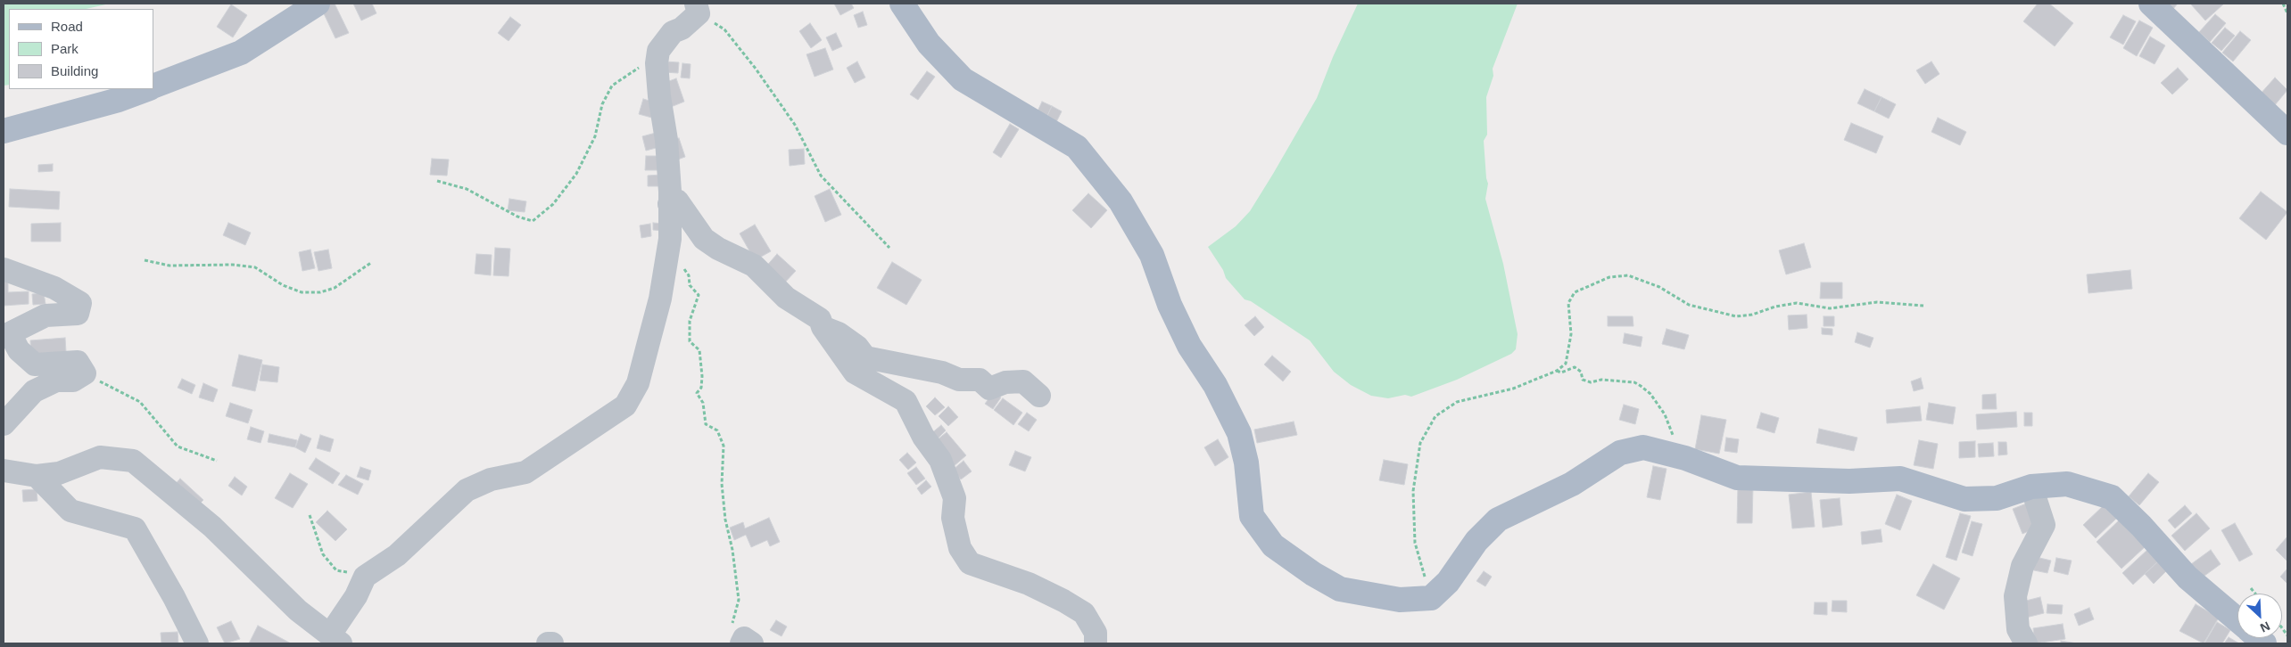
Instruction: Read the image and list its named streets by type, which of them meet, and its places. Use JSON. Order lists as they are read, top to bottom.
{
  "legend": ["Road", "Park", "Building"],
  "north": "bottom right"
}
